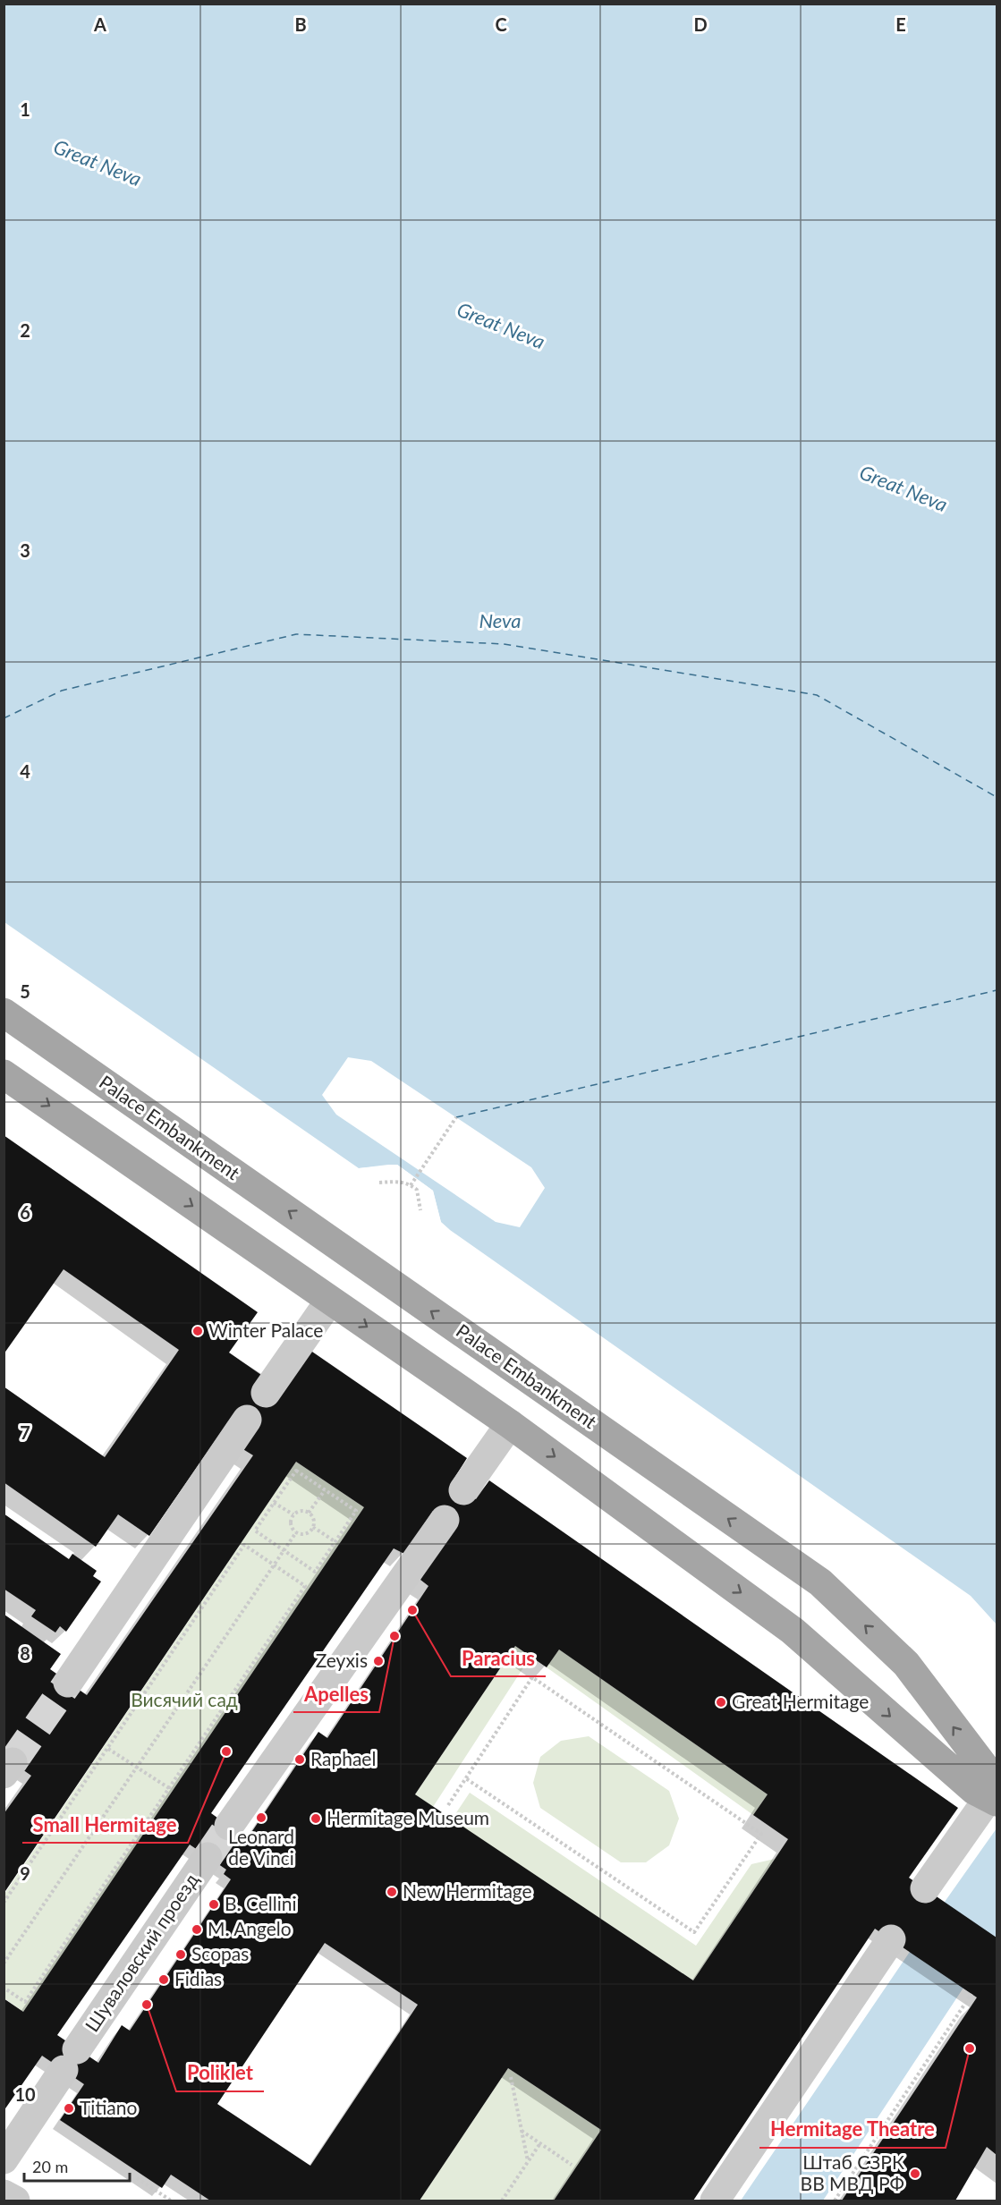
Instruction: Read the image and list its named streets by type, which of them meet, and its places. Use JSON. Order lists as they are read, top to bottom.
{
  "streets": {
    "main road": ["Palace Embankment"],
    "street": ["Шуваловский проезд"]
  },
  "water": ["Great Neva", "Neva"],
  "parks": ["Висячий сад"],
  "places": [
    "Winter Palace",
    "Paracius",
    "Apelles",
    "Zeyxis",
    "Great Hermitage",
    "Small Hermitage",
    "Raphael",
    "Leonard de Vinci",
    "Hermitage Museum",
    "New Hermitage",
    "B. Cellini",
    "M. Angelo",
    "Scopas",
    "Fidias",
    "Poliklet",
    "Hermitage Theatre",
    "Titiano",
    "Штаб СЗРК ВВ МВД РФ"
  ],
  "scale_bar": "20 m",
  "grid": {
    "columns": [
      "A",
      "B",
      "C",
      "D",
      "E"
    ],
    "rows": [
      "1",
      "2",
      "3",
      "4",
      "5",
      "6",
      "7",
      "8",
      "9",
      "10"
    ]
  }
}
